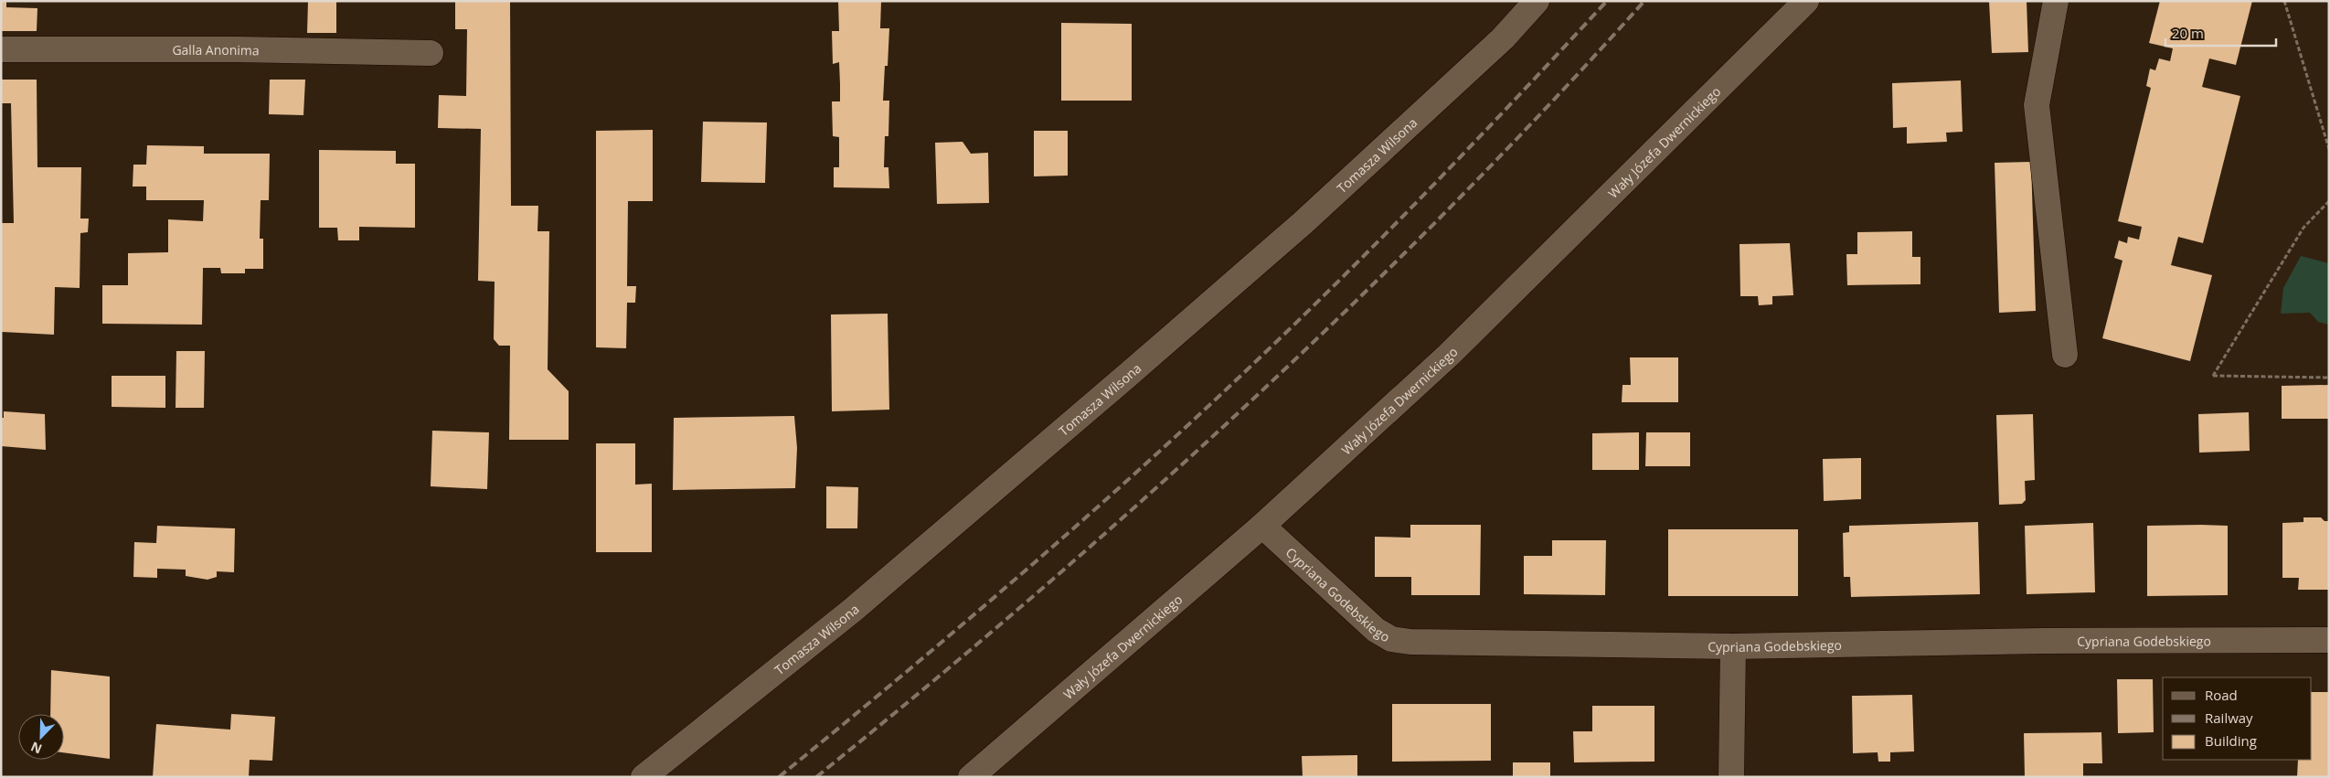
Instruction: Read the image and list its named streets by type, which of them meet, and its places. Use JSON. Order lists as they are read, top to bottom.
{
  "streets": {
    "street": [
      "Galla Anonima",
      "Wały Józefa Dwernickiego",
      "Tomasza Wilsona",
      "Cypriana Godebskiego"
    ]
  },
  "crossings": [
    ["Wały Józefa Dwernickiego", "Cypriana Godebskiego"]
  ],
  "legend": ["Road", "Railway", "Building"],
  "scale_bar": "20 m",
  "north": "bottom left"
}
